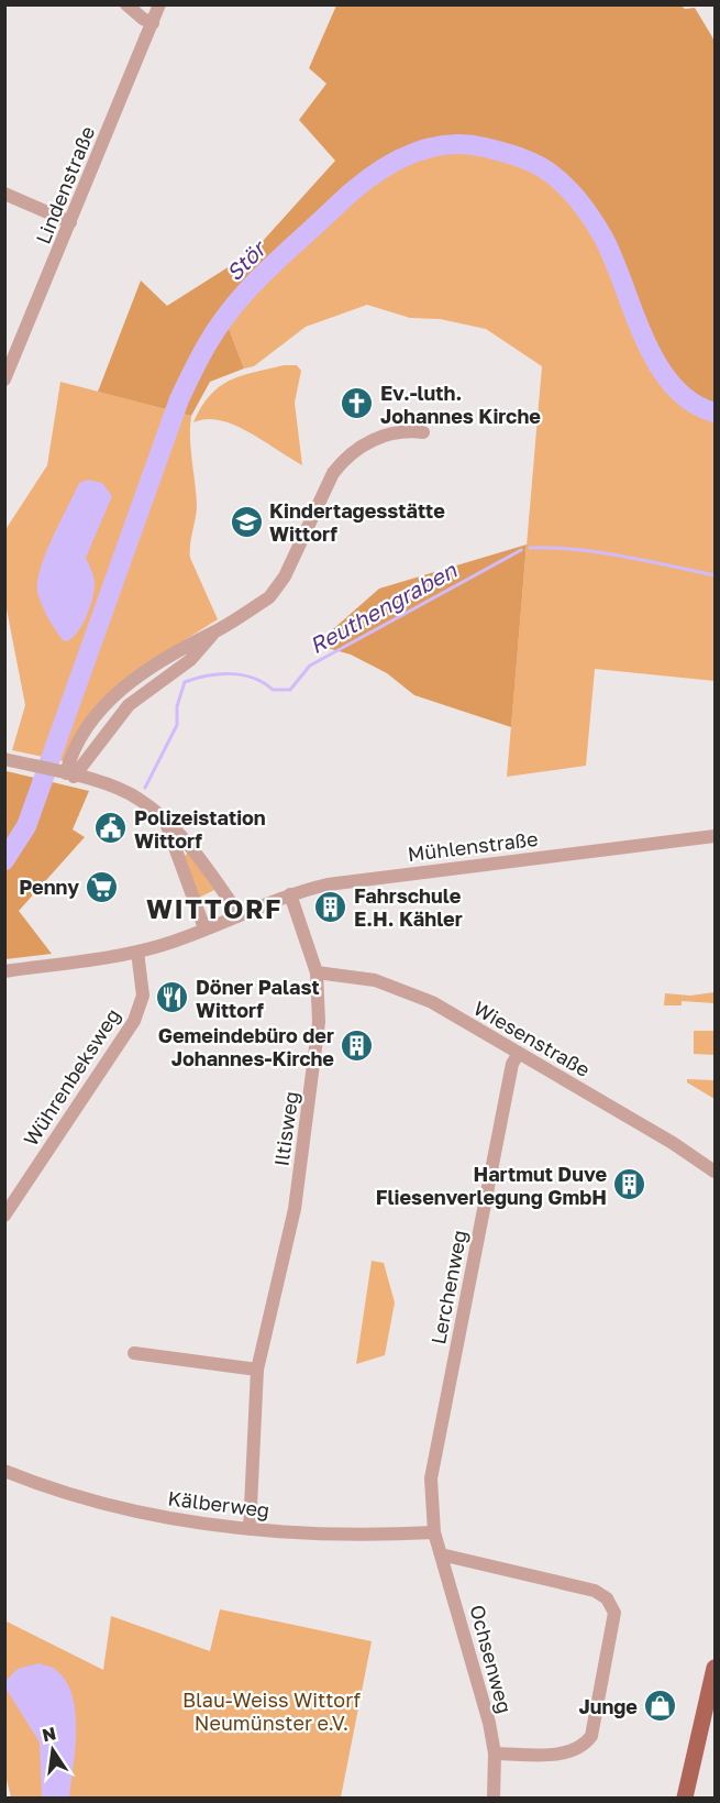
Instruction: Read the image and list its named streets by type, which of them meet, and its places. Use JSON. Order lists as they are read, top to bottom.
{
  "streets": {
    "street": [
      "Lindenstraße",
      "Mühlenstraße",
      "Wiesenstraße",
      "Wührenbeksweg",
      "Iltisweg",
      "Lerchenweg",
      "Kälberweg",
      "Ochsenweg"
    ]
  },
  "crossings": [
    ["Mühlenstraße", "Wührenbeksweg"],
    ["Mühlenstraße", "Iltisweg"],
    ["Wiesenstraße", "Iltisweg"],
    ["Wiesenstraße", "Lerchenweg"],
    ["Iltisweg", "Kälberweg"],
    ["Lerchenweg", "Kälberweg"],
    ["Lerchenweg", "Ochsenweg"],
    ["Kälberweg", "Ochsenweg"]
  ],
  "districts": ["WITTORF"],
  "water": ["Stör", "Reuthengraben"],
  "parks": ["Blau-Weiss Wittorf Neumünster e.V."],
  "places": {
    "church": ["Ev.-luth. Johannes Kirche"],
    "school or university": ["Kindertagesstätte Wittorf"],
    "public building": ["Polizeistation Wittorf"],
    "supermarket": ["Penny"],
    "building": ["Fahrschule E.H. Kähler", "Gemeindebüro der Johannes-Kirche", "Hartmut Duve Fliesenverlegung GmbH"],
    "restaurant": ["Döner Palast Wittorf"],
    "shop": ["Junge"]
  },
  "north": "top"
}
